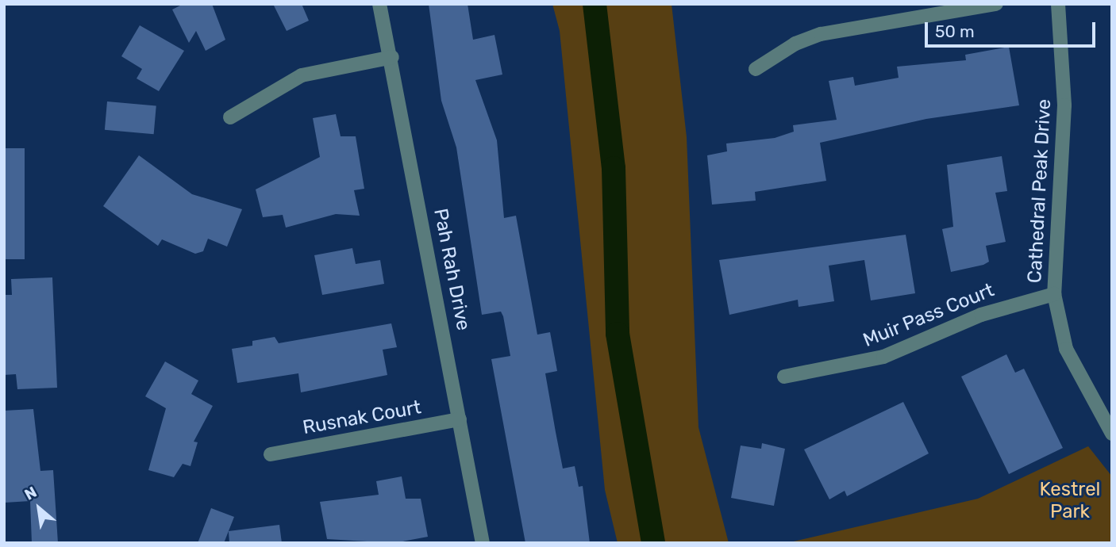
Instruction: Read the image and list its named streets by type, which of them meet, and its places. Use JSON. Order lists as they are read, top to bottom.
{
  "streets": {
    "street": [
      "Cathedral Peak Drive",
      "Pah Rah Drive",
      "Muir Pass Court",
      "Rusnak Court"
    ]
  },
  "crossings": [
    ["Cathedral Peak Drive", "Muir Pass Court"],
    ["Pah Rah Drive", "Rusnak Court"]
  ],
  "parks": ["Kestrel Park"],
  "scale_bar": "50 m",
  "north": "top left"
}
